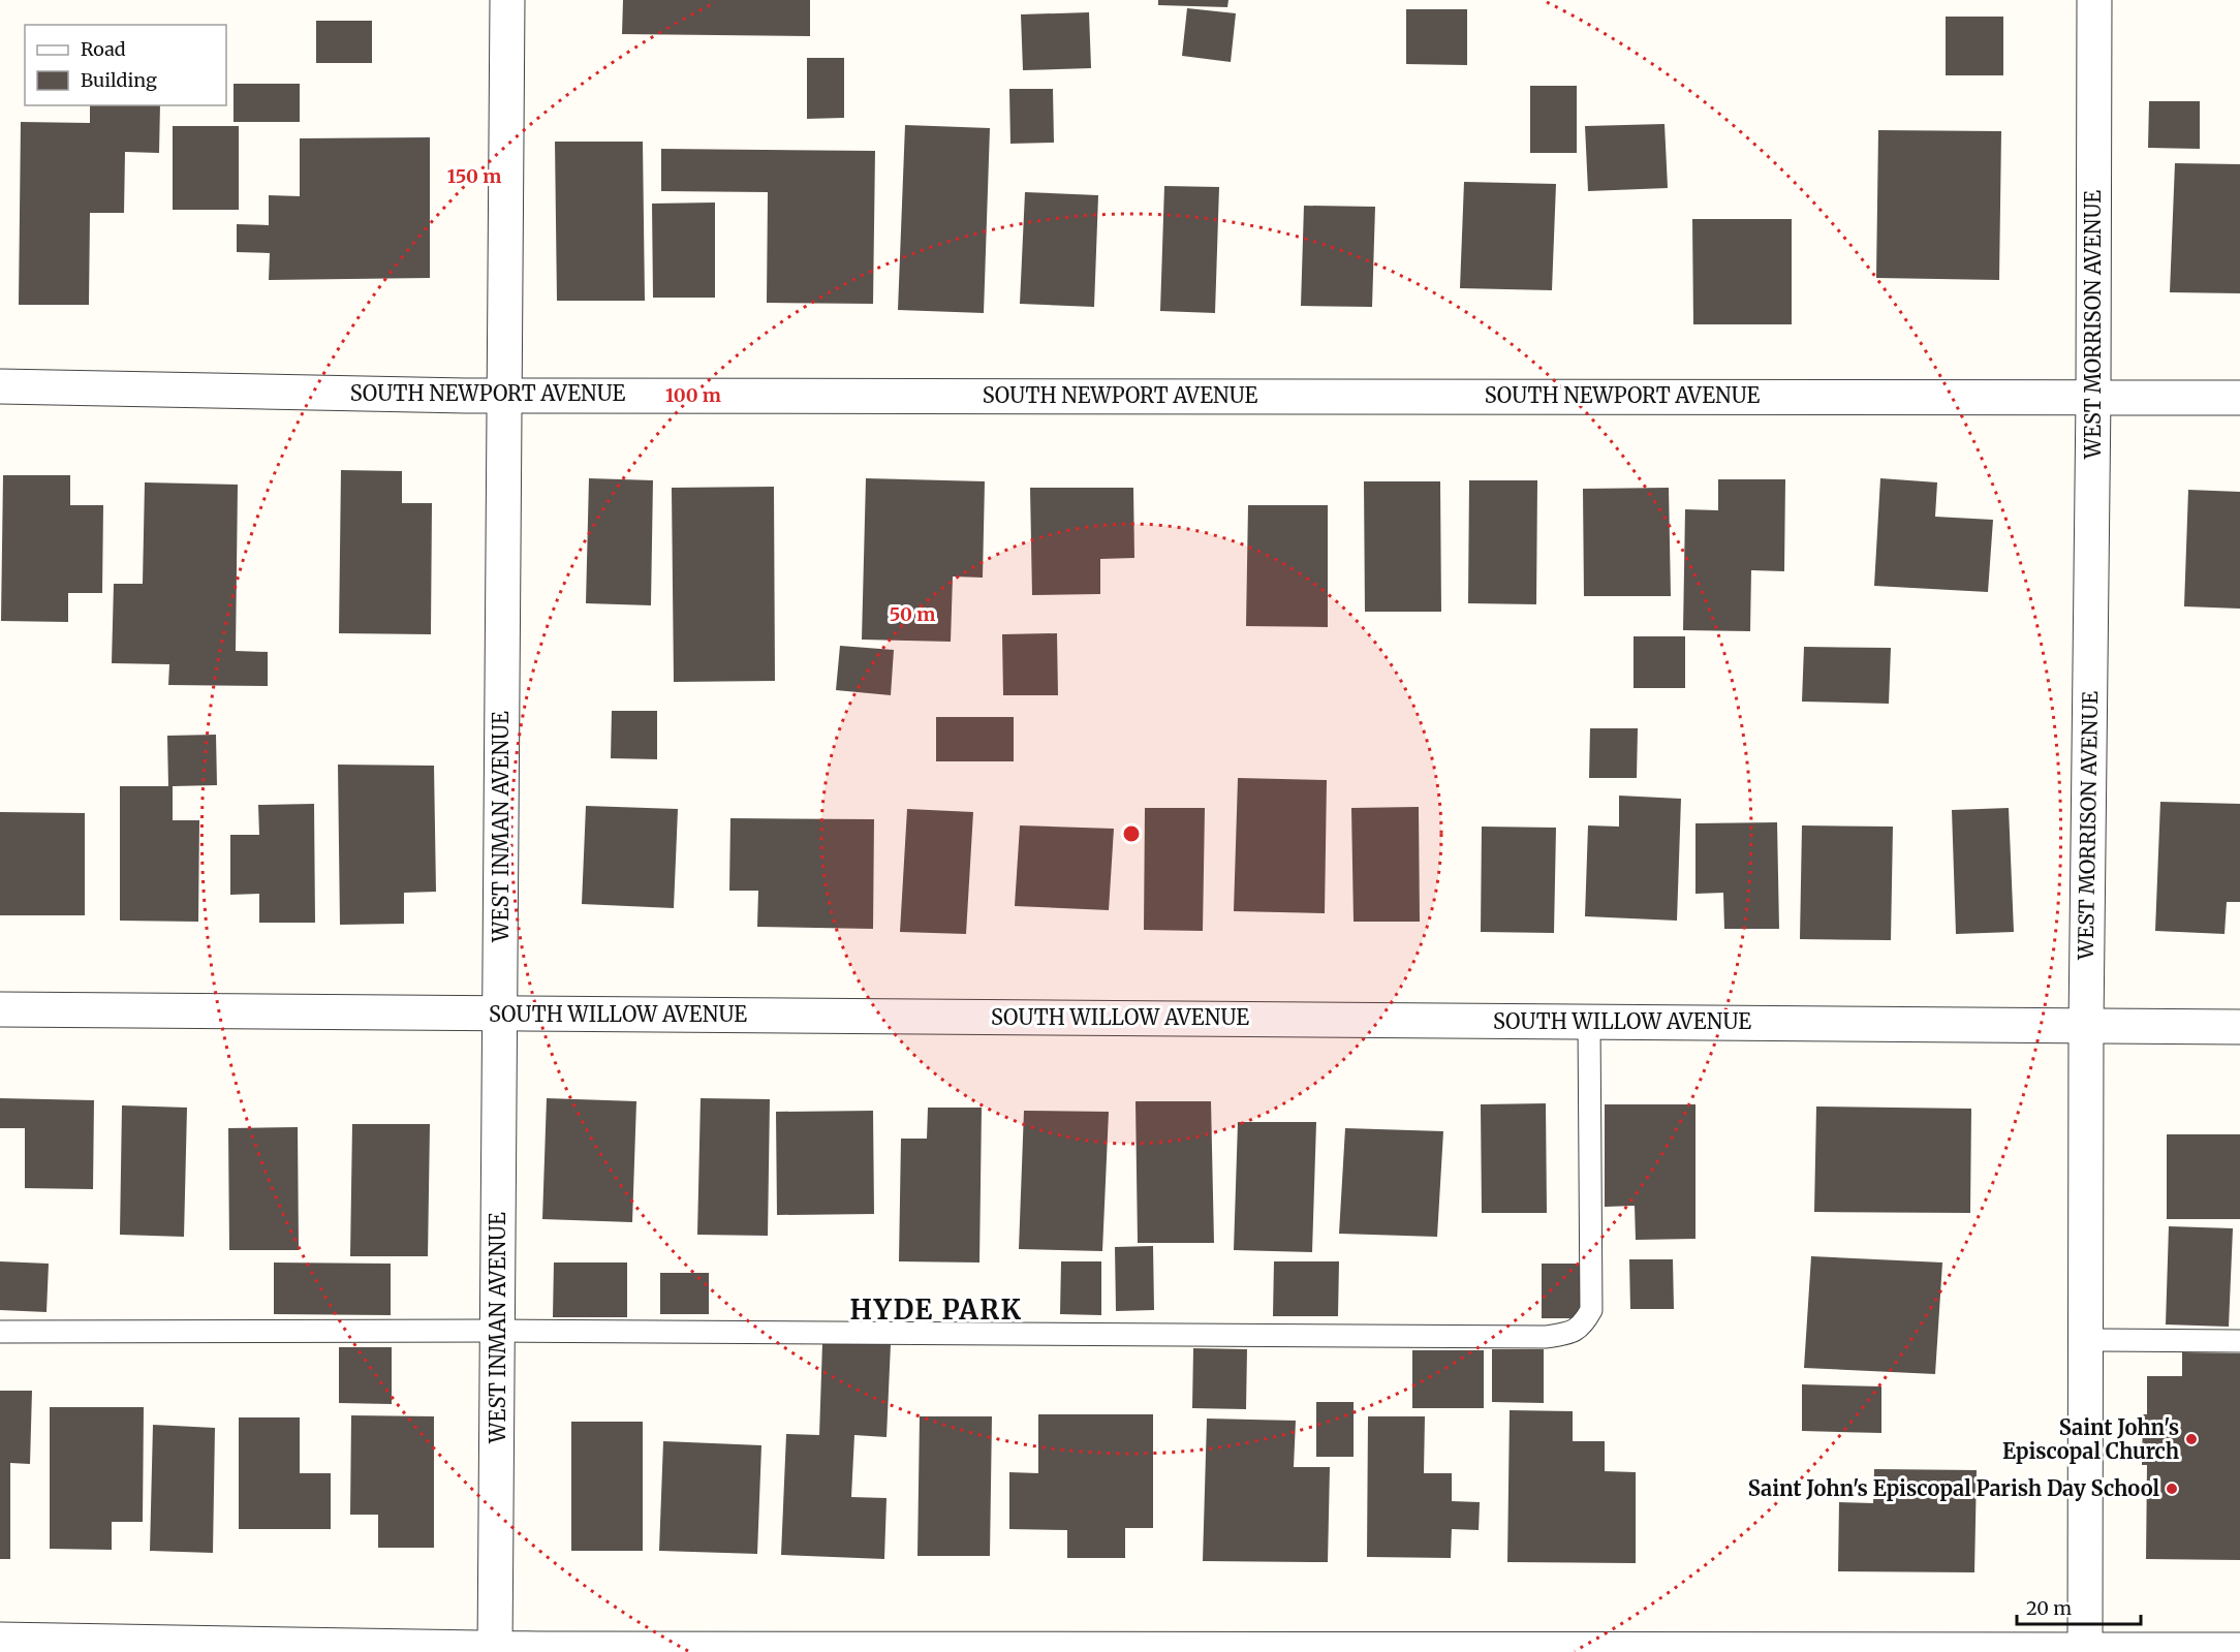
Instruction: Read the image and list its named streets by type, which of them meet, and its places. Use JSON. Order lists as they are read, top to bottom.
{
  "streets": {
    "street": [
      "WEST MORRISON AVENUE",
      "SOUTH NEWPORT AVENUE",
      "WEST INMAN AVENUE",
      "SOUTH WILLOW AVENUE"
    ]
  },
  "crossings": [
    ["WEST MORRISON AVENUE", "SOUTH NEWPORT AVENUE"],
    ["WEST MORRISON AVENUE", "SOUTH WILLOW AVENUE"],
    ["SOUTH NEWPORT AVENUE", "WEST INMAN AVENUE"],
    ["WEST INMAN AVENUE", "SOUTH WILLOW AVENUE"]
  ],
  "districts": ["HYDE PARK"],
  "places": ["Saint John's Episcopal Church", "Saint John's Episcopal Parish Day School"],
  "legend": ["Road", "Building"],
  "scale_bar": "20 m",
  "rings": ["150 m", "100 m", "50 m"]
}
